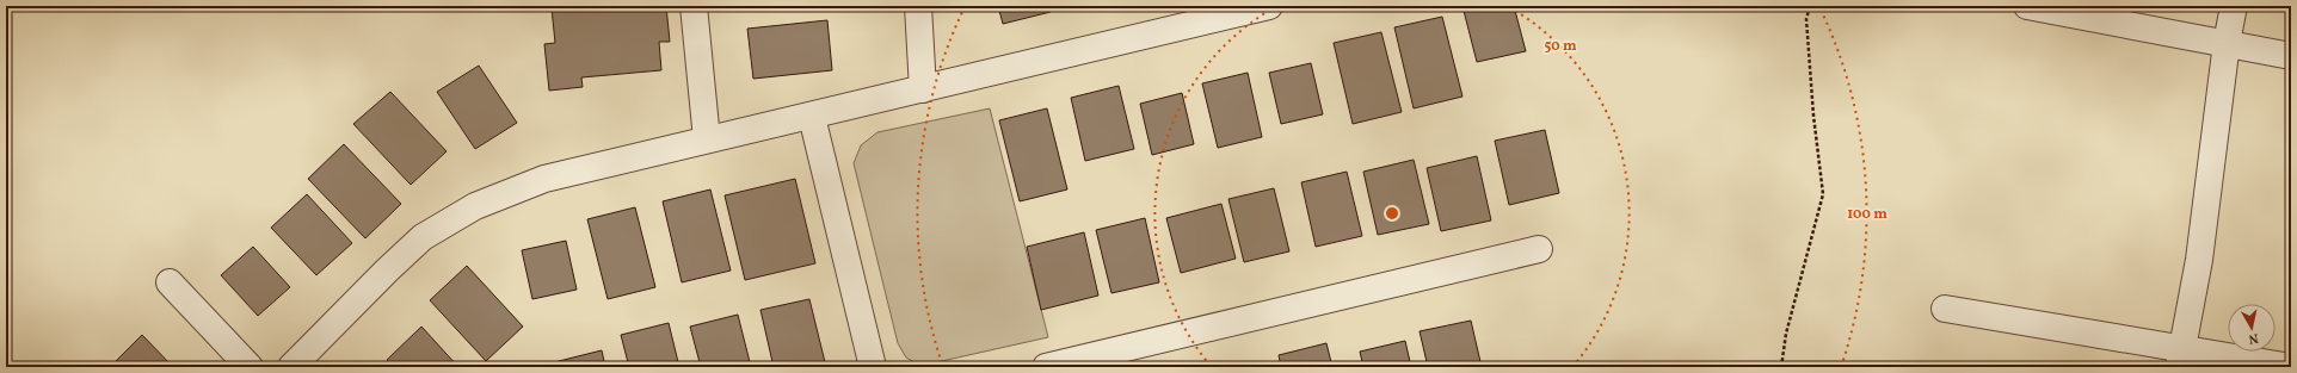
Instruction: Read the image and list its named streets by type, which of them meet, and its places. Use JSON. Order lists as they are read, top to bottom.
{
  "north": "bottom",
  "rings": ["50 m", "100 m"]
}
